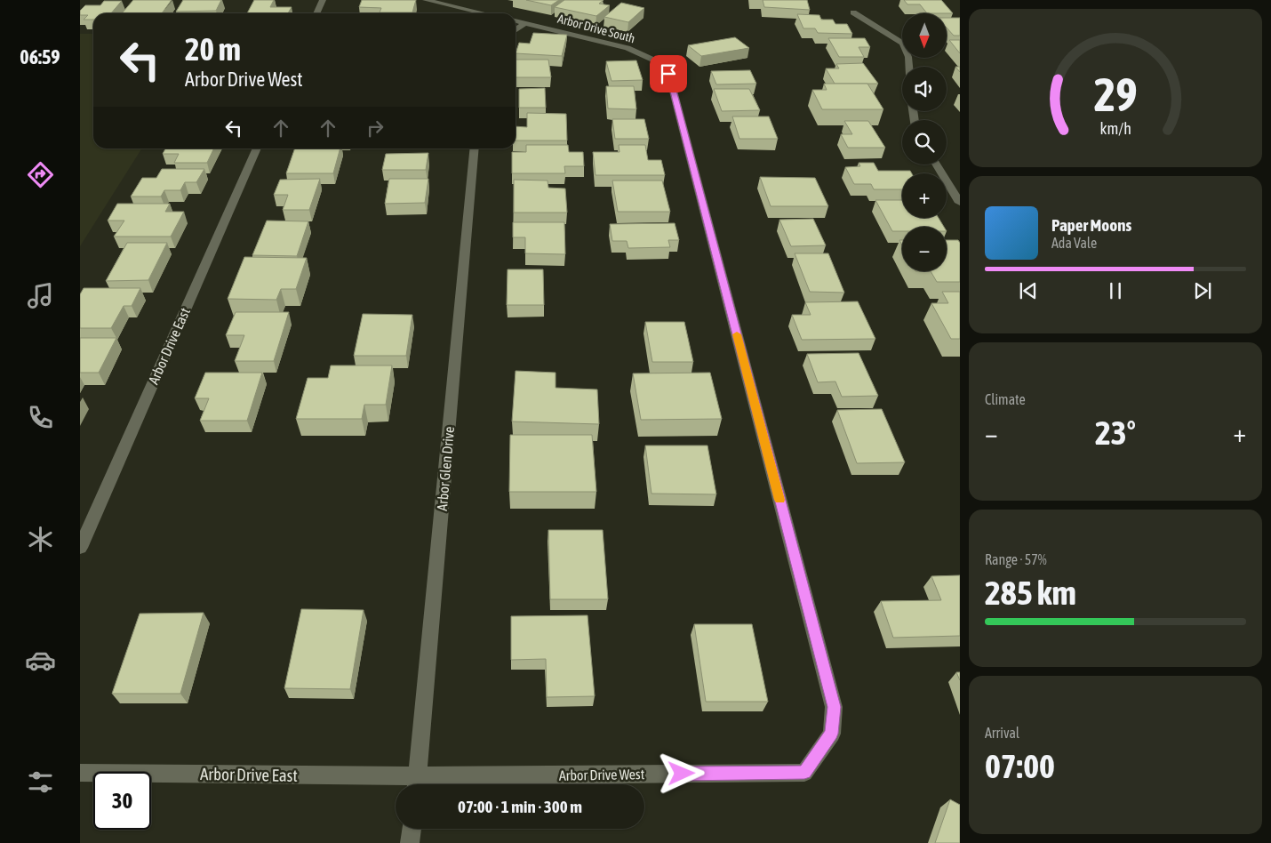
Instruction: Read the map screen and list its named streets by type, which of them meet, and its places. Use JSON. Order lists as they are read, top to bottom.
{
  "streets": {
    "street": [
      "Arbor Drive South",
      "Arbor Drive East",
      "Arbor Glen Drive",
      "Arbor Drive West"
    ]
  },
  "crossings": [
    ["Arbor Drive South", "Arbor Drive West"],
    ["Arbor Drive East", "Arbor Glen Drive"],
    ["Arbor Drive East", "Arbor Drive West"],
    ["Arbor Glen Drive", "Arbor Drive West"]
  ],
  "north": "bottom",
  "page": {
    "tabs": "06:59",
    "map_buttons": ["+", "−"],
    "turn": ["20 m", "Arbor Drive West"],
    "song": ["Paper Moons", "Ada Vale"],
    "tile": [
      "Climate",
      ["Range · 57%", "285 km"],
      ["Arrival", "07:00"]
    ],
    "heat": ["−", "23°", "+"],
    "limit": "30",
    "trip": "07:00 · 1 min · 300 m",
    "gauge": ["29", "km/h"]
  }
}
